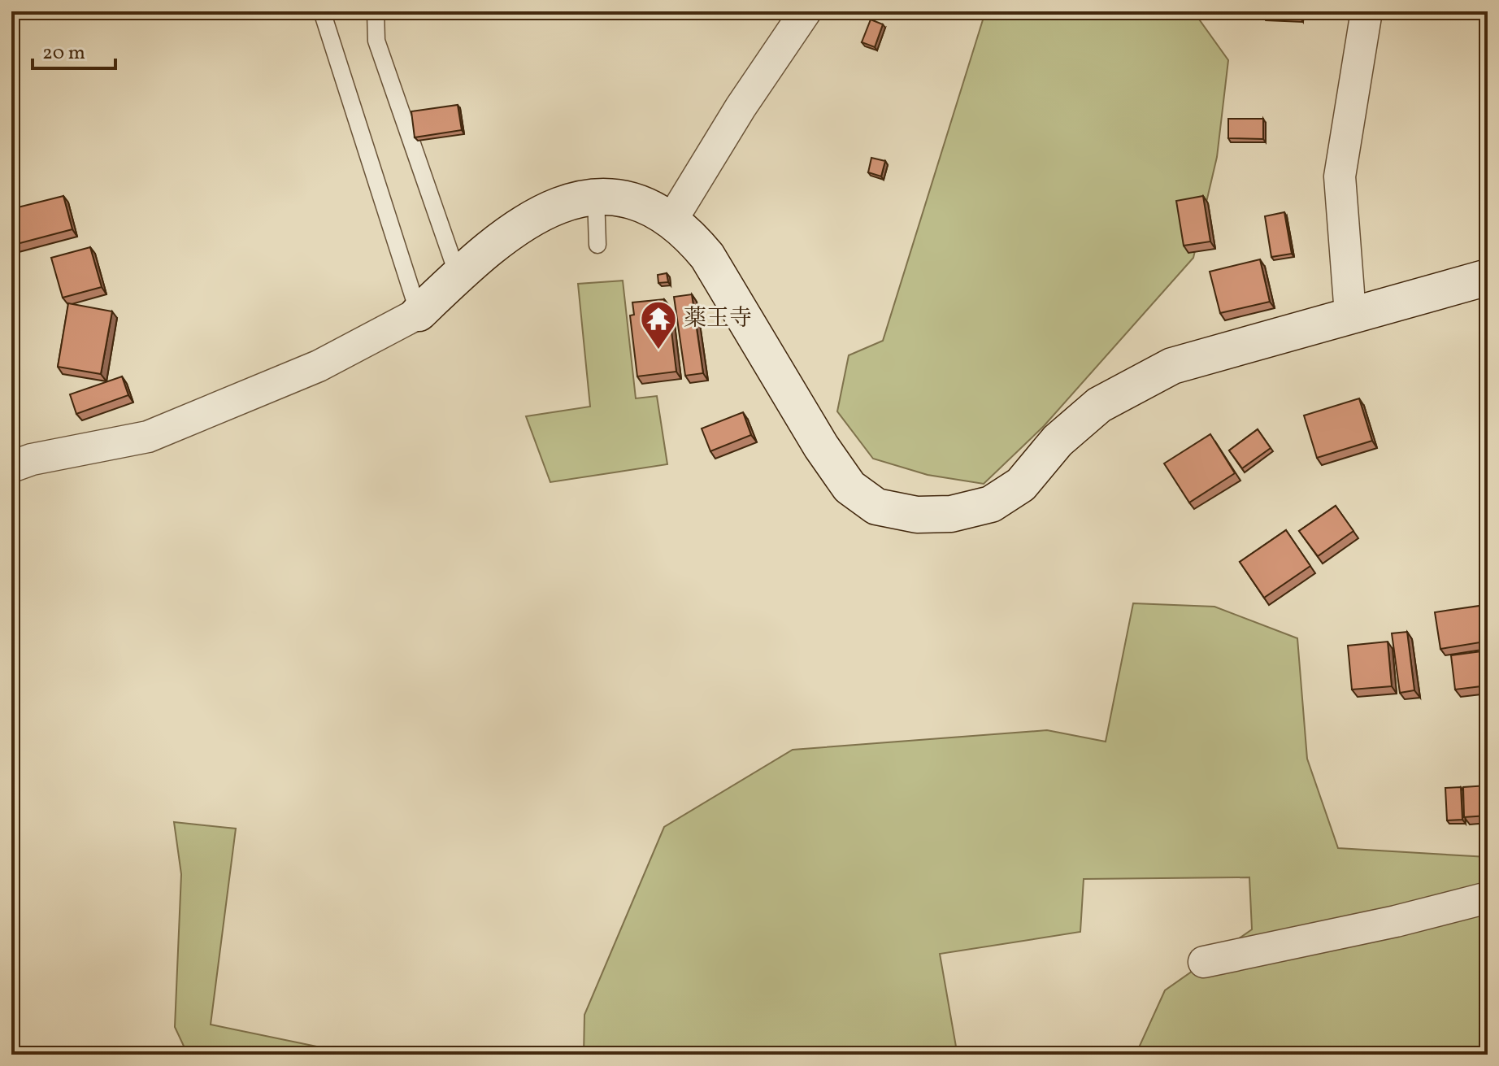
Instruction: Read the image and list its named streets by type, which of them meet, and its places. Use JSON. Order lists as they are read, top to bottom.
{
  "places": {
    "temple": ["薬王寺"]
  },
  "scale_bar": "20 m"
}
